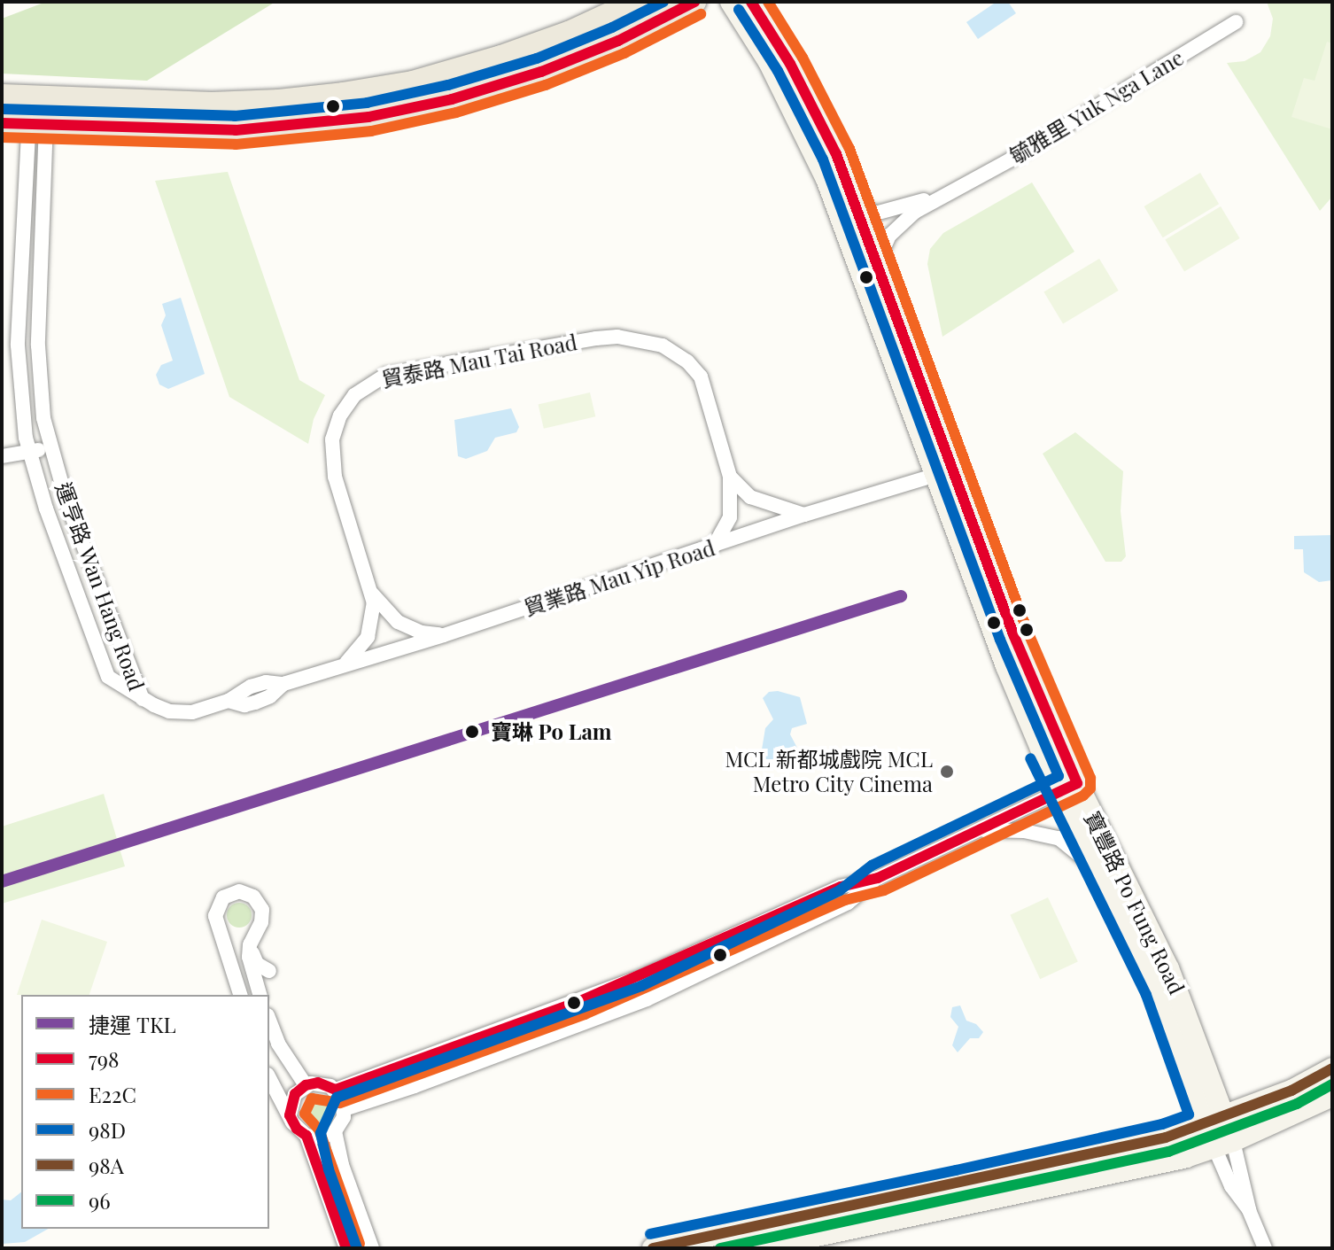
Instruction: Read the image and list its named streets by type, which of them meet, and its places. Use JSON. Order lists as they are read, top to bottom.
{
  "streets": {
    "street": [
      "毓雅里 Yuk Nga Lane",
      "貿泰路 Mau Tai Road",
      "貿業路 Mau Yip Road",
      "運亨路 Wan Hang Road",
      "寶豐路 Po Fung Road"
    ]
  },
  "crossings": [
    ["毓雅里 Yuk Nga Lane", "寶豐路 Po Fung Road"],
    ["貿泰路 Mau Tai Road", "貿業路 Mau Yip Road"],
    ["貿業路 Mau Yip Road", "運亨路 Wan Hang Road"],
    ["貿業路 Mau Yip Road", "寶豐路 Po Fung Road"]
  ],
  "places": ["寶琳 Po Lam", "MCL 新都城戲院 MCL Metro City Cinema"],
  "lines": [
    "transit line 798",
    "transit line E22C",
    "transit line 98D",
    "metro line TKL",
    "transit line 98A",
    "transit line 96"
  ],
  "legend": [
    "捷運 TKL",
    "798",
    "E22C",
    "98D",
    "98A",
    "96"
  ]
}
